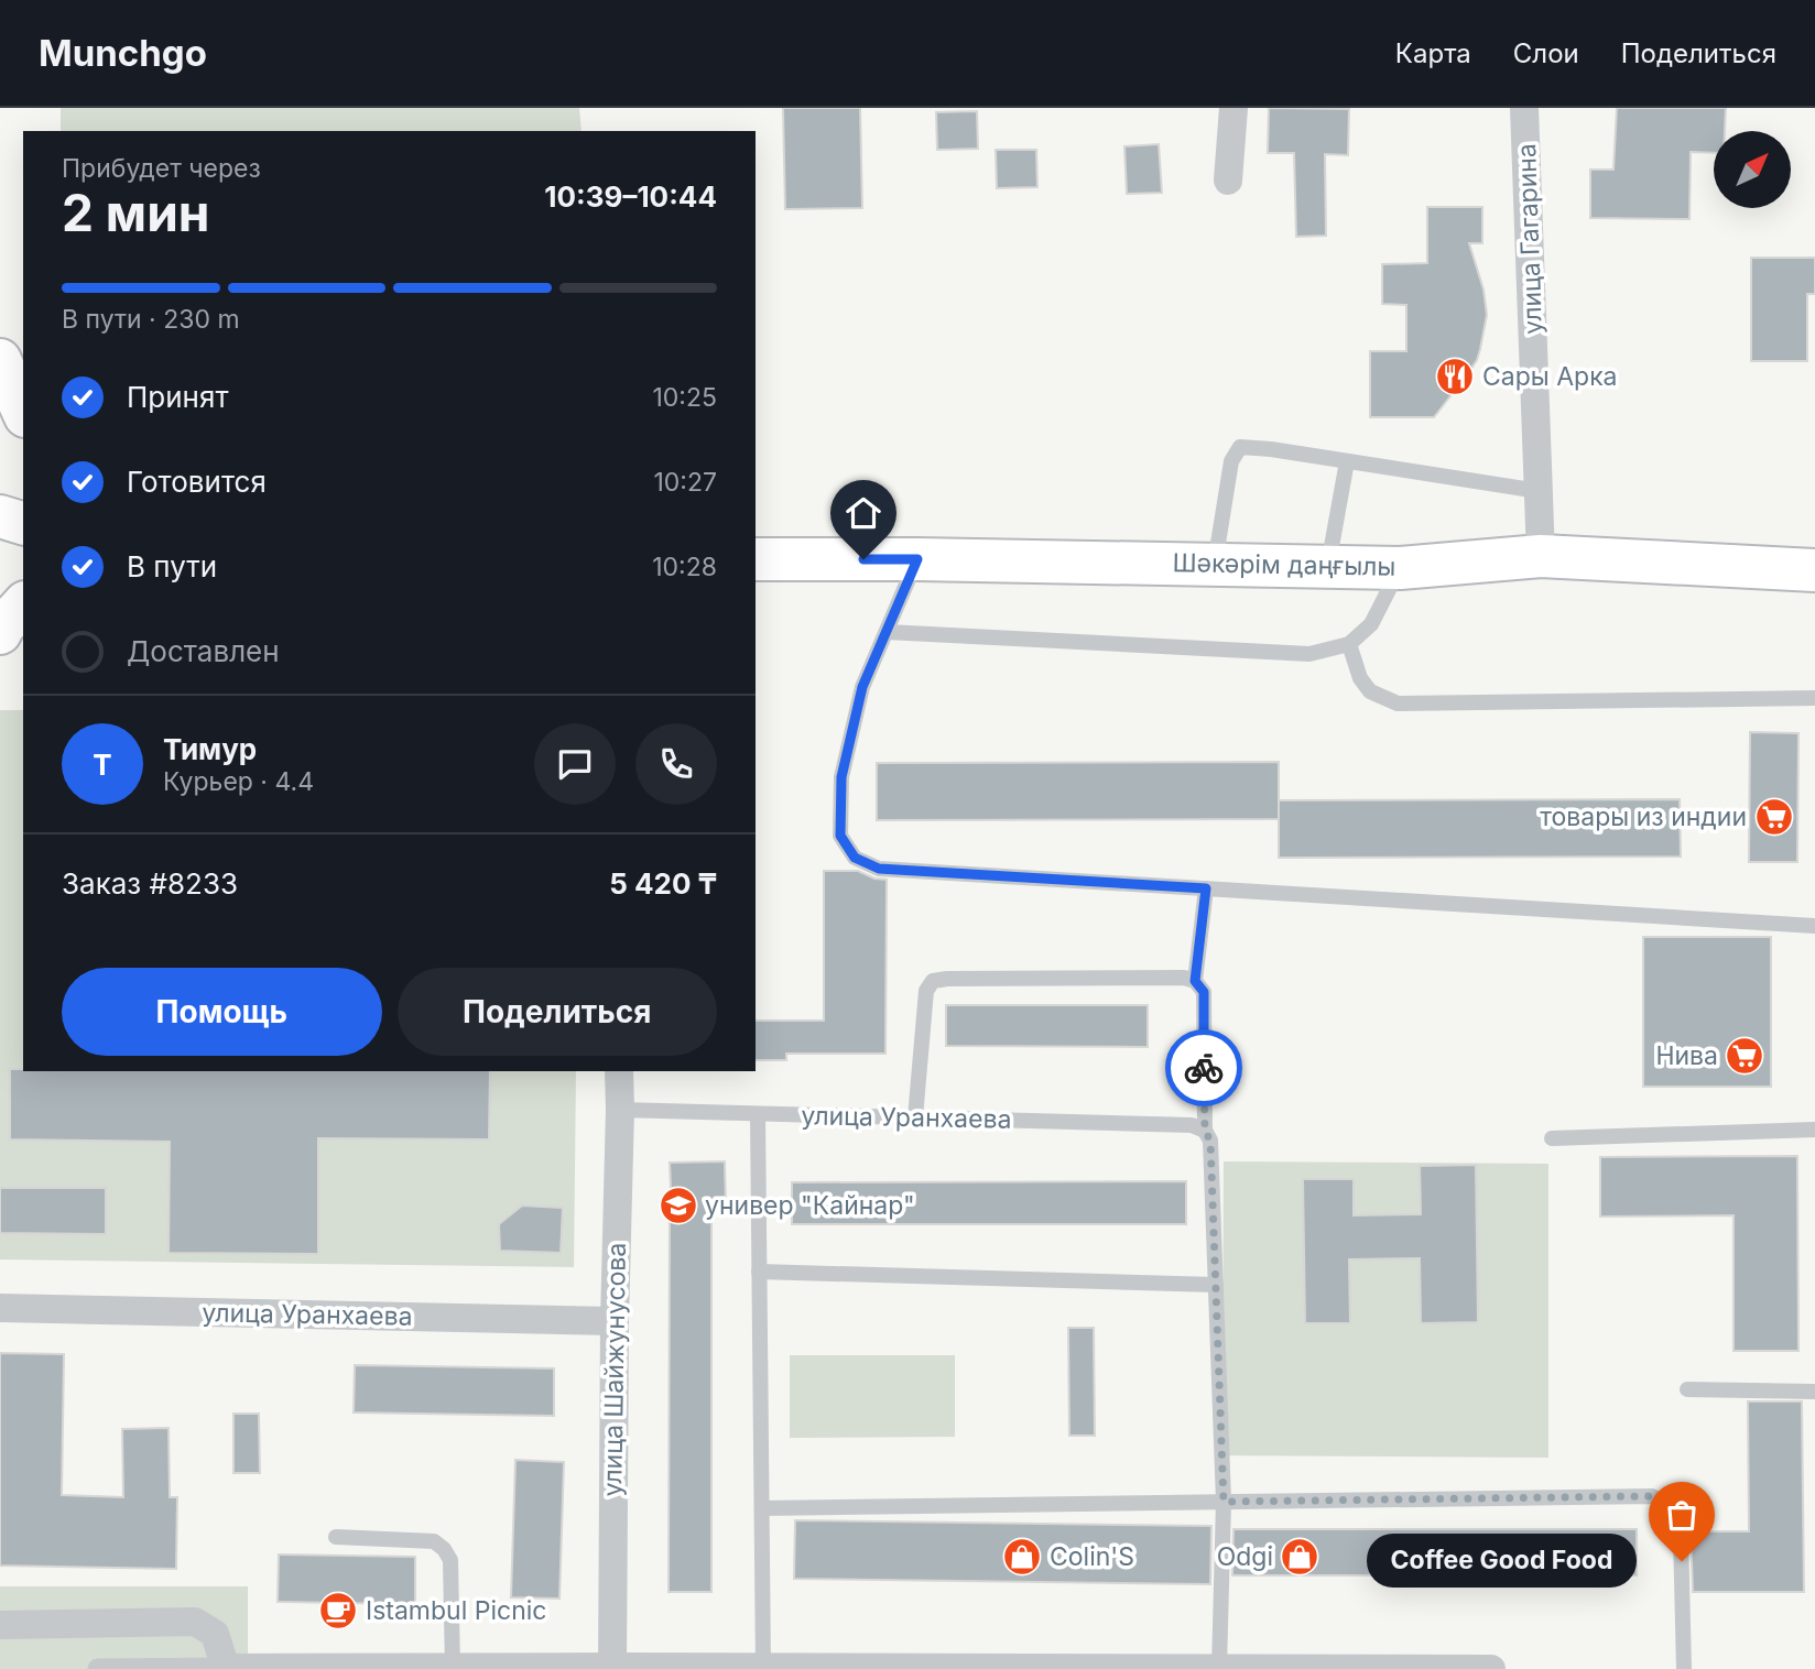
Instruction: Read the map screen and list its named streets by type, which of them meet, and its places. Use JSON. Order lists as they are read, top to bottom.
{
  "streets": {
    "main road": ["Шәкәрім даңғылы"],
    "street": ["улица Гагарина", "улица Уранхаева", "улица Шайжунусова"]
  },
  "crossings": [
    ["улица Гагарина", "Шәкәрім даңғылы"],
    ["улица Уранхаева", "улица Шайжунусова"]
  ],
  "places": {
    "restaurant": ["Сары Арка"],
    "supermarket": ["товары из индии", "Нива"],
    "school or university": ["универ \"Кайнар\""],
    "shop": ["Colin'S", "Odgi"],
    "other": ["Coffee Good Food"],
    "cafe": ["Istambul Picnic"]
  },
  "north": "top right",
  "page": {
    "header": "Munchgo",
    "nav": ["Карта", "Слои", "Поделиться"],
    "heading": ["2 мин", "Прибудет через", "10:39–10:44"],
    "panel": [
      "Тимур",
      "Курьер · 4.4",
      "Заказ #8233",
      "5 420 ₸"
    ],
    "bar": "В пути · 230 m",
    "list": [
      ["Принят", "10:25"],
      ["Готовится", "10:27"],
      ["В пути", "10:28"],
      "Доставлен"
    ],
    "round": "Т",
    "buttons": ["Помощь", "Поделиться"],
    "bubble": "Coffee Good Food"
  }
}
